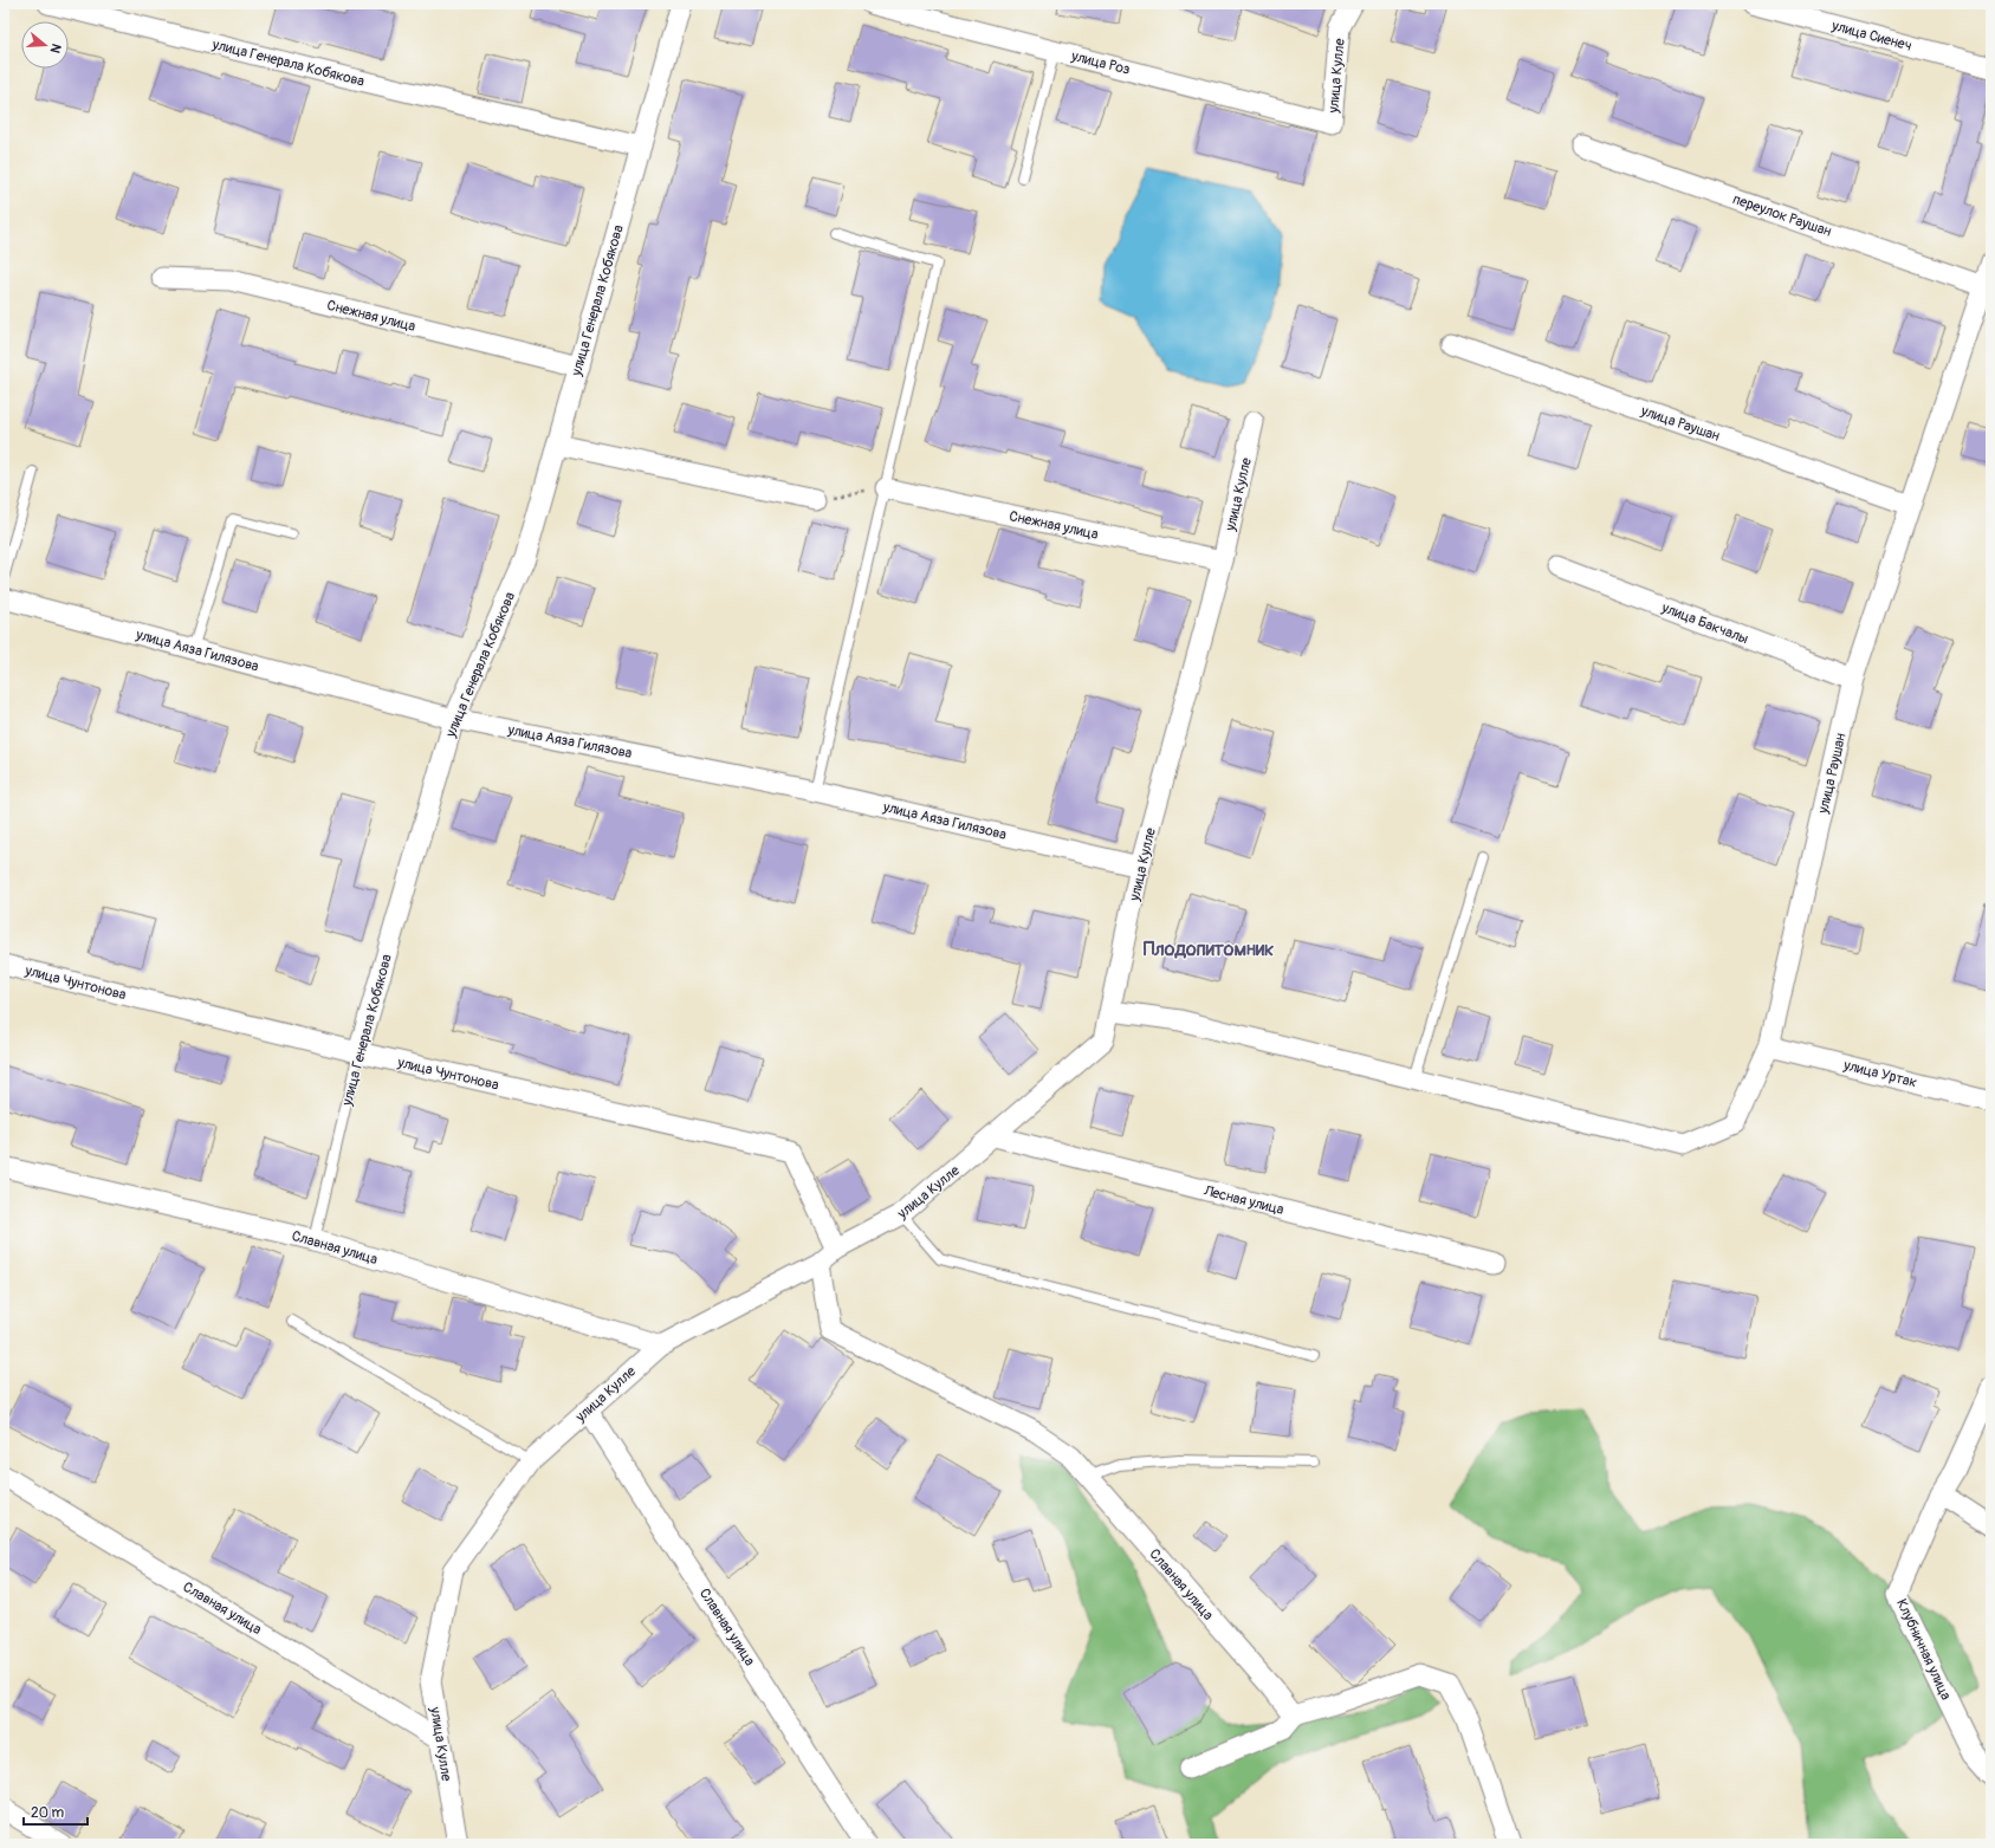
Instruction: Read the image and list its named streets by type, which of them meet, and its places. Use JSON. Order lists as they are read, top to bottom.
{
  "streets": {
    "street": [
      "улица Сиенеч",
      "улица Генерала Кобякова",
      "улица Роз",
      "улица Кулле",
      "переулок Раушан",
      "Снежная улица",
      "улица Раушан",
      "улица Бакчалы",
      "улица Аяза Гилязова",
      "улица Чунтонова",
      "улица Уртак",
      "Лесная улица",
      "Славная улица",
      "Клубничная улица"
    ]
  },
  "crossings": [
    ["улица Генерала Кобякова", "Снежная улица"],
    ["улица Генерала Кобякова", "улица Аяза Гилязова"],
    ["улица Генерала Кобякова", "улица Чунтонова"],
    ["улица Генерала Кобякова", "Славная улица"],
    ["улица Роз", "улица Кулле"],
    ["улица Кулле", "Снежная улица"],
    ["улица Кулле", "улица Раушан"],
    ["улица Кулле", "улица Аяза Гилязова"],
    ["улица Кулле", "улица Чунтонова"],
    ["улица Кулле", "Лесная улица"],
    ["улица Кулле", "Славная улица"],
    ["переулок Раушан", "улица Раушан"],
    ["улица Раушан", "улица Бакчалы"],
    ["улица Раушан", "улица Уртак"]
  ],
  "districts": ["Плодопитомник"],
  "scale_bar": "20 m",
  "north": "right"
}
